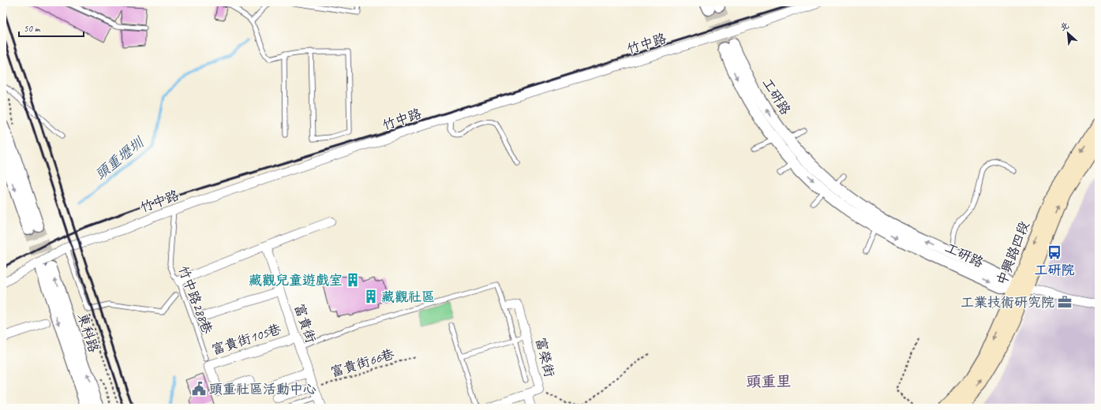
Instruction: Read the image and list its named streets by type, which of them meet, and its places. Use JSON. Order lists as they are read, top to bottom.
{
  "streets": {
    "main road": ["中興路四段"],
    "street": [
      "竹中路",
      "工研路",
      "富貴街",
      "東科路",
      "富貴街105巷",
      "富榮街"
    ],
    "lane": ["竹中路288巷"],
    "path": ["富貴街66巷"]
  },
  "crossings": [
    ["竹中路", "竹中路288巷"],
    ["工研路", "中興路四段"],
    ["富貴街", "富貴街105巷"],
    ["富貴街", "富貴街66巷"]
  ],
  "districts": ["頭重里"],
  "water": ["頭重壢圳"],
  "places": {
    "bus stop": ["工研院"],
    "building": ["藏觀兒童遊戲室", "藏觀社區"],
    "office": ["工業技術研究院"],
    "public building": ["頭重社區活動中心"]
  },
  "scale_bar": "50 m",
  "north": "top left"
}
